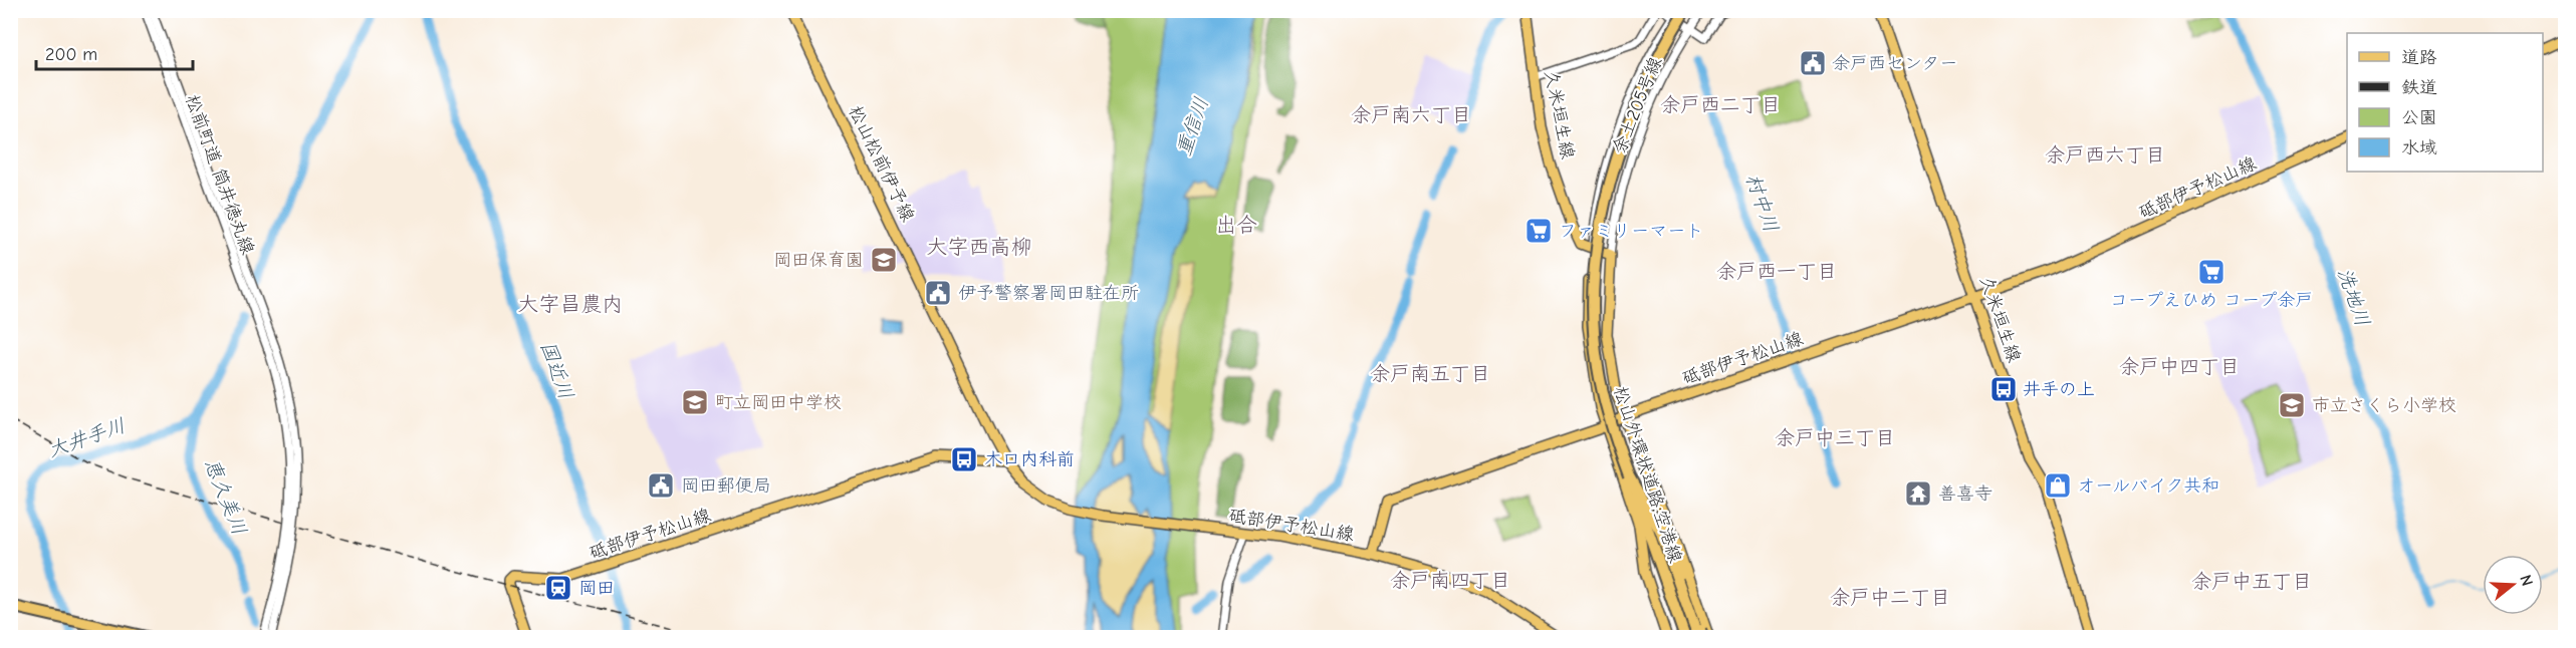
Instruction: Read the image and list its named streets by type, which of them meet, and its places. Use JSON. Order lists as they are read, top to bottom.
{
  "streets": {
    "highway": ["松山外環状道路;空港線"],
    "main road": ["久米垣生線", "松山松前伊予線", "砥部伊予松山線"],
    "street": ["余土205号線", "松前町道 筒井徳丸線"]
  },
  "crossings": [
    ["余土205号線", "久米垣生線"],
    ["久米垣生線", "砥部伊予松山線"],
    ["松山松前伊予線", "砥部伊予松山線"]
  ],
  "districts": [
    "余戸西二丁目",
    "余戸南六丁目",
    "余戸西六丁目",
    "出合",
    "大字西高柳",
    "余戸西一丁目",
    "大字昌農内",
    "余戸中四丁目",
    "余戸南五丁目",
    "余戸中三丁目",
    "余戸南四丁目",
    "余戸中五丁目",
    "余戸中二丁目"
  ],
  "water": [
    "重信川",
    "村中川",
    "洗地川",
    "国近川",
    "大井手川",
    "恵久美川"
  ],
  "places": {
    "public building": ["余戸西センター", "伊予警察署岡田駐在所", "岡田郵便局"],
    "supermarket": ["ファミリーマート", "コープえひめ コープ余戸"],
    "school or university": ["岡田保育園", "町立岡田中学校", "市立さくら小学校"],
    "bus stop": ["井手の上", "木口内科前"],
    "shop": ["オールバイク共和"],
    "temple": ["善喜寺"],
    "station": ["岡田"]
  },
  "legend": [
    "道路",
    "鉄道",
    "公園",
    "水域"
  ],
  "scale_bar": "200 m",
  "north": "right"
}
